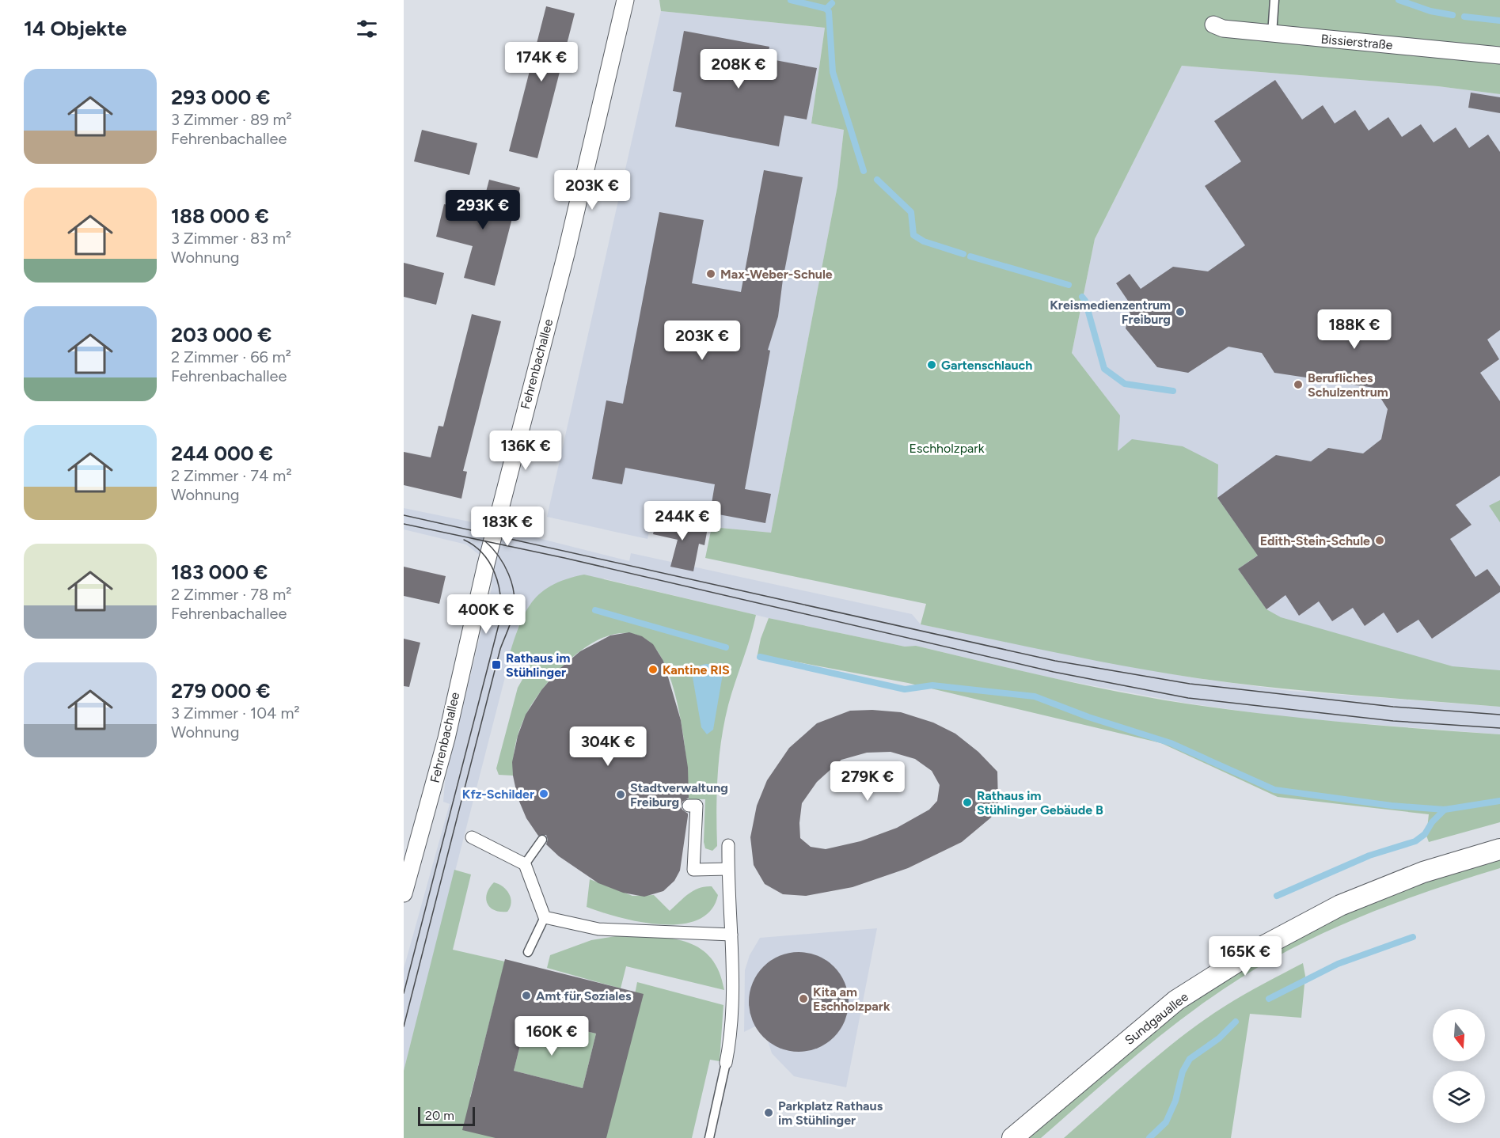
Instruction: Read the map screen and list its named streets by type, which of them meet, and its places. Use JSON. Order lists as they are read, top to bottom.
{
  "streets": {
    "street": ["Bissierstraße", "Fehrenbachallee", "Sundgauallee"]
  },
  "parks": ["Eschholzpark"],
  "places": {
    "other": [
      "Max-Weber-Schule",
      "Kreismedienzentrum Freiburg",
      "Gartenschlauch",
      "Berufliches Schulzentrum",
      "Edith-Stein-Schule",
      "Kantine RIS",
      "Kfz-Schilder",
      "Stadtverwaltung Freiburg",
      "Rathaus im Stühlinger Gebäude B",
      "Amt für Soziales",
      "Kita am Eschholzpark",
      "Parkplatz Rathaus im Stühlinger"
    ],
    "transit": ["Rathaus im Stühlinger"]
  },
  "scale_bar": "20 m",
  "north": "bottom",
  "page": {
    "heading": "14 Objekte",
    "price": [
      "174K €",
      "208K €",
      "203K €",
      "293K €",
      "188K €",
      "203K €",
      "136K €",
      "244K €",
      "183K €",
      "400K €",
      "304K €",
      "279K €",
      "165K €",
      "160K €"
    ],
    "list": [
      {
        "name": "293 000 €",
        "note": "3 Zimmer · 89 m² · Fehrenbachallee"
      },
      {
        "name": "188 000 €",
        "note": "3 Zimmer · 83 m² · Wohnung"
      },
      {
        "name": "203 000 €",
        "note": "2 Zimmer · 66 m² · Fehrenbachallee"
      },
      {
        "name": "244 000 €",
        "note": "2 Zimmer · 74 m² · Wohnung"
      },
      {
        "name": "183 000 €",
        "note": "2 Zimmer · 78 m² · Fehrenbachallee"
      },
      {
        "name": "279 000 €",
        "note": "3 Zimmer · 104 m² · Wohnung"
      }
    ],
    "scale": "20 m"
  }
}
